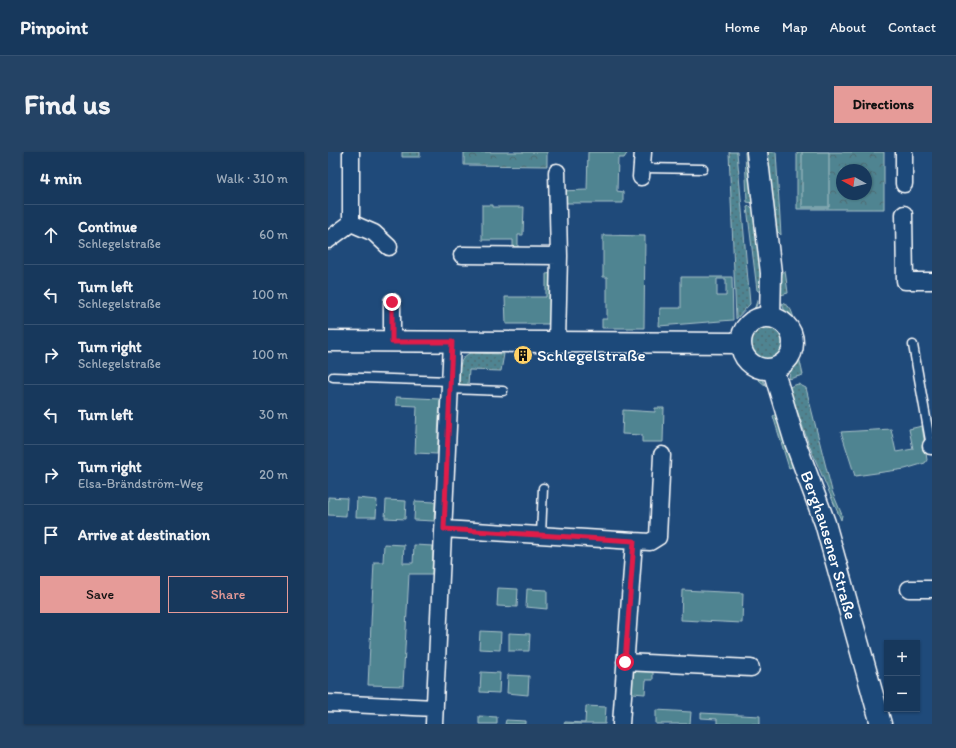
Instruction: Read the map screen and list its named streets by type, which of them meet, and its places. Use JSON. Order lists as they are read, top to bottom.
{
  "streets": {
    "street": ["Berghausener Straße"]
  },
  "places": {
    "building": ["Schlegelstraße"]
  },
  "north": "left",
  "page": {
    "header": "Pinpoint",
    "nav": [
      "Home",
      "Map",
      "About",
      "Contact"
    ],
    "buttons": [
      "Directions",
      ["Save", "Share"]
    ],
    "title": "Find us",
    "heading": ["4 min", "Walk · 310 m"],
    "list": [
      ["Continue", "Schlegelstraße", "60 m"],
      ["Turn left", "Schlegelstraße", "100 m"],
      ["Turn right", "Schlegelstraße", "100 m"],
      ["Turn left", "30 m"],
      ["Turn right", "Elsa-Brändström-Weg", "20 m"],
      "Arrive at destination"
    ],
    "map_buttons": ["+", "−"]
  }
}
